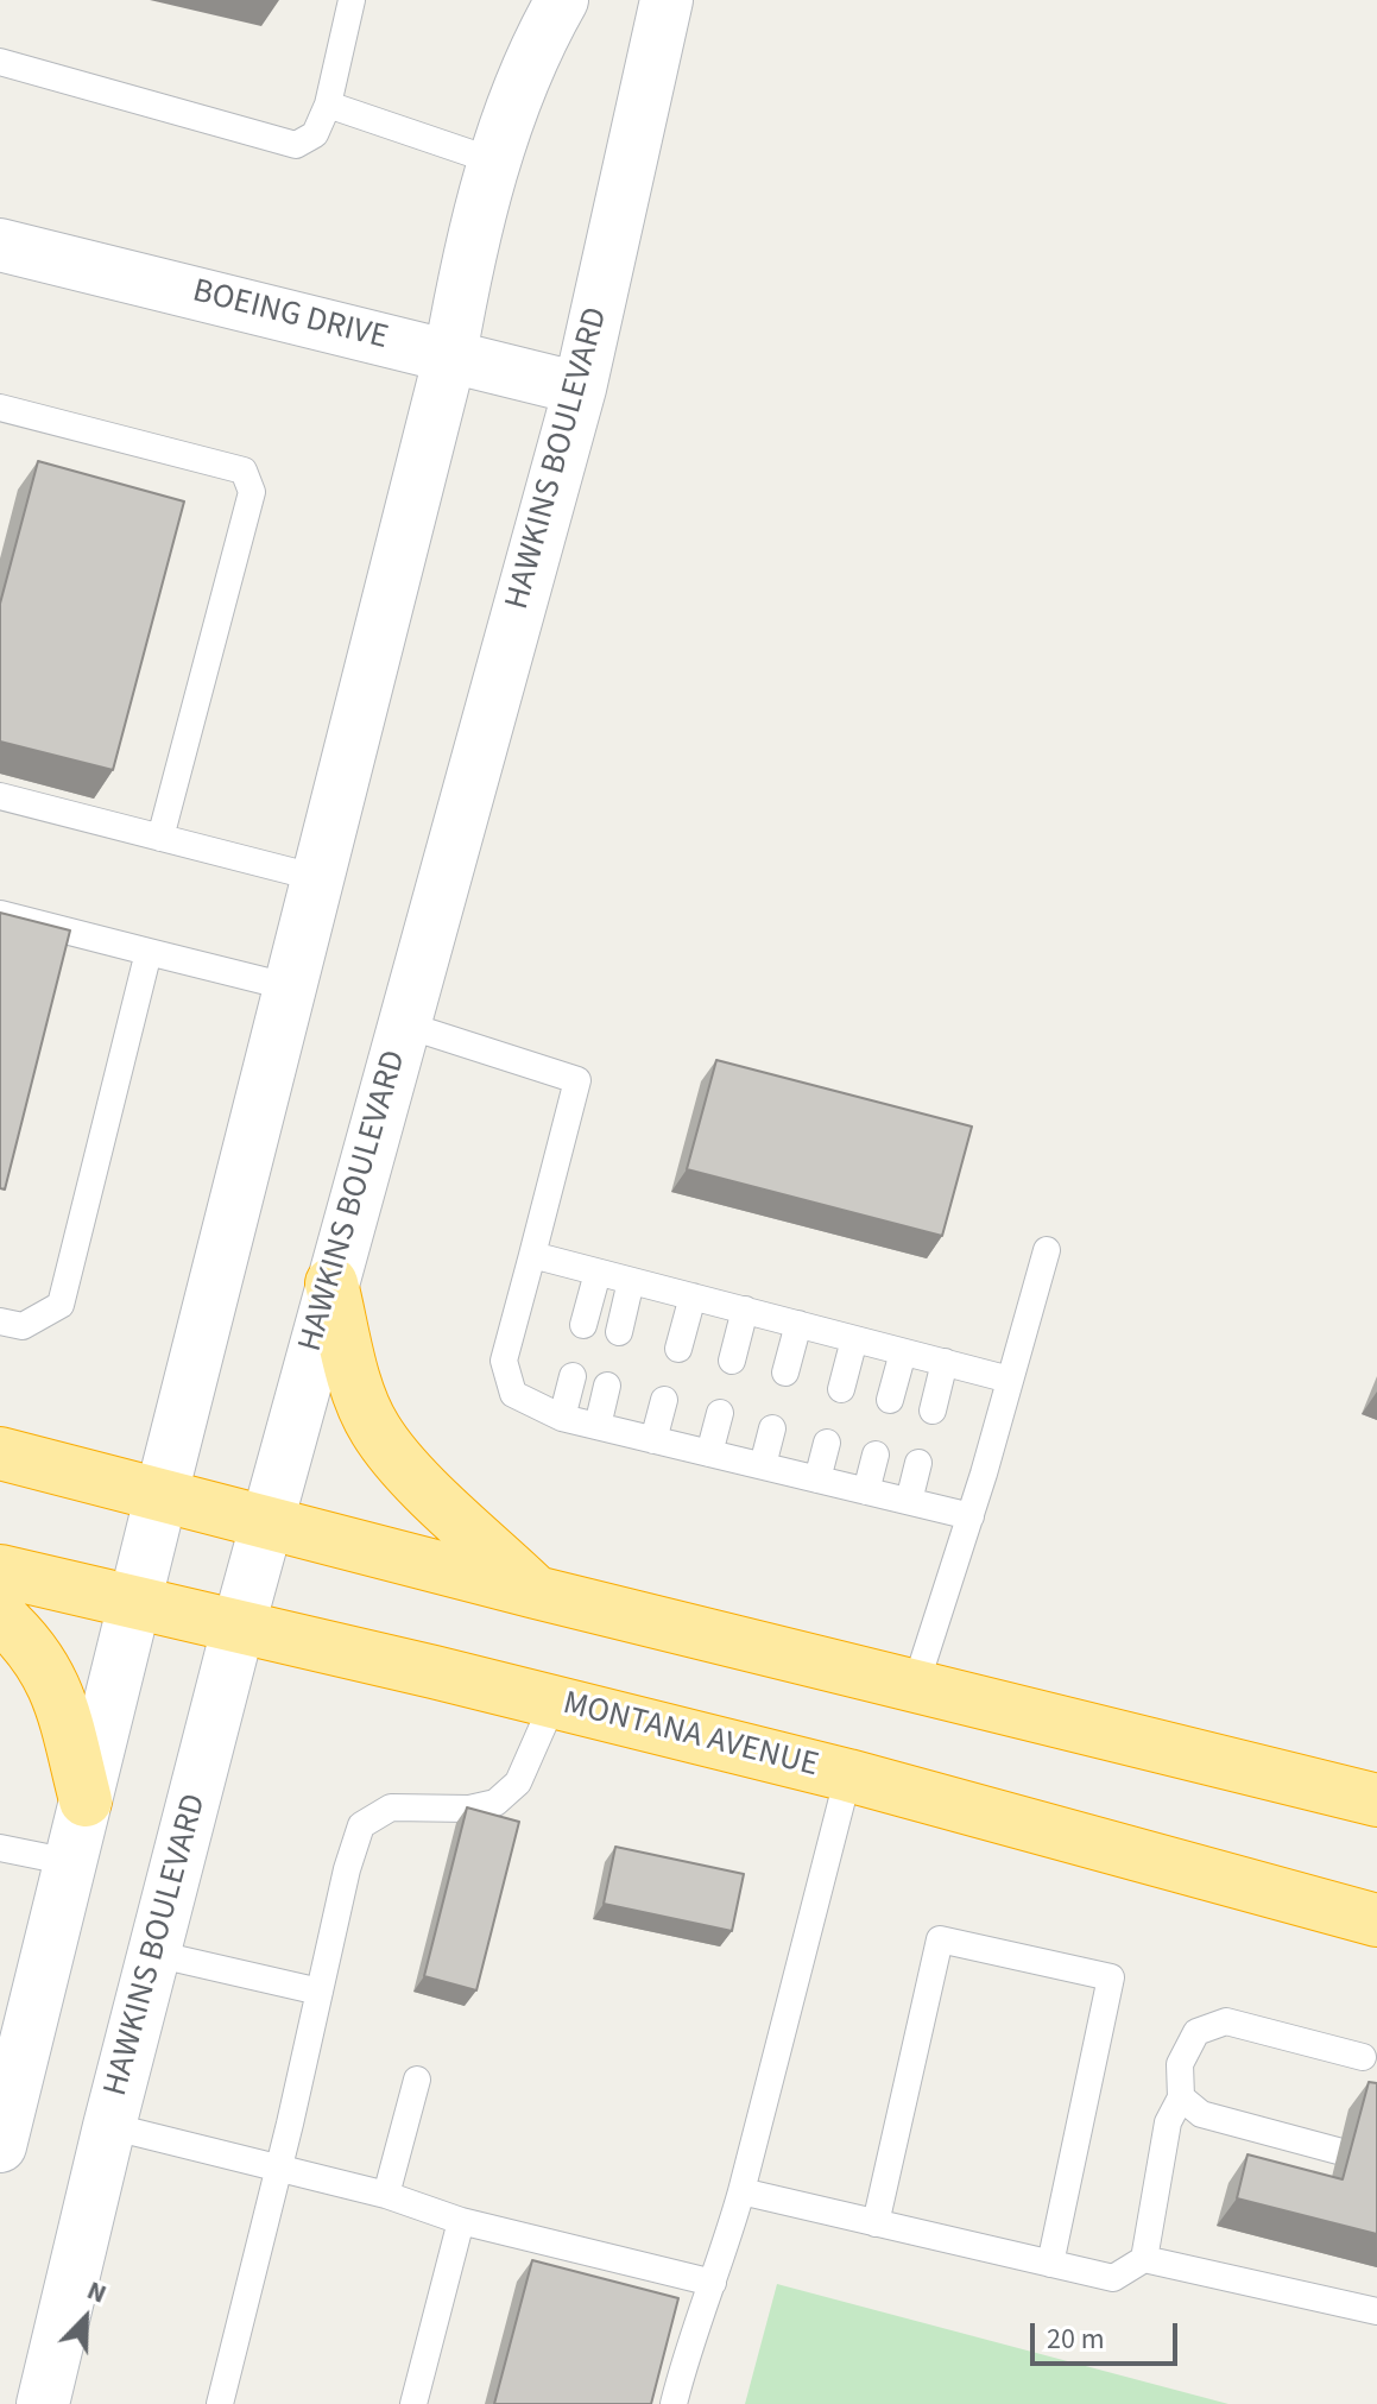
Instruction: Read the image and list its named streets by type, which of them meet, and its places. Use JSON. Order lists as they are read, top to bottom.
{
  "streets": {
    "highway": ["MONTANA AVENUE"],
    "street": ["BOEING DRIVE", "HAWKINS BOULEVARD"]
  },
  "crossings": [
    ["BOEING DRIVE", "HAWKINS BOULEVARD"],
    ["HAWKINS BOULEVARD", "MONTANA AVENUE"]
  ],
  "scale_bar": "20 m",
  "north": "top right"
}
